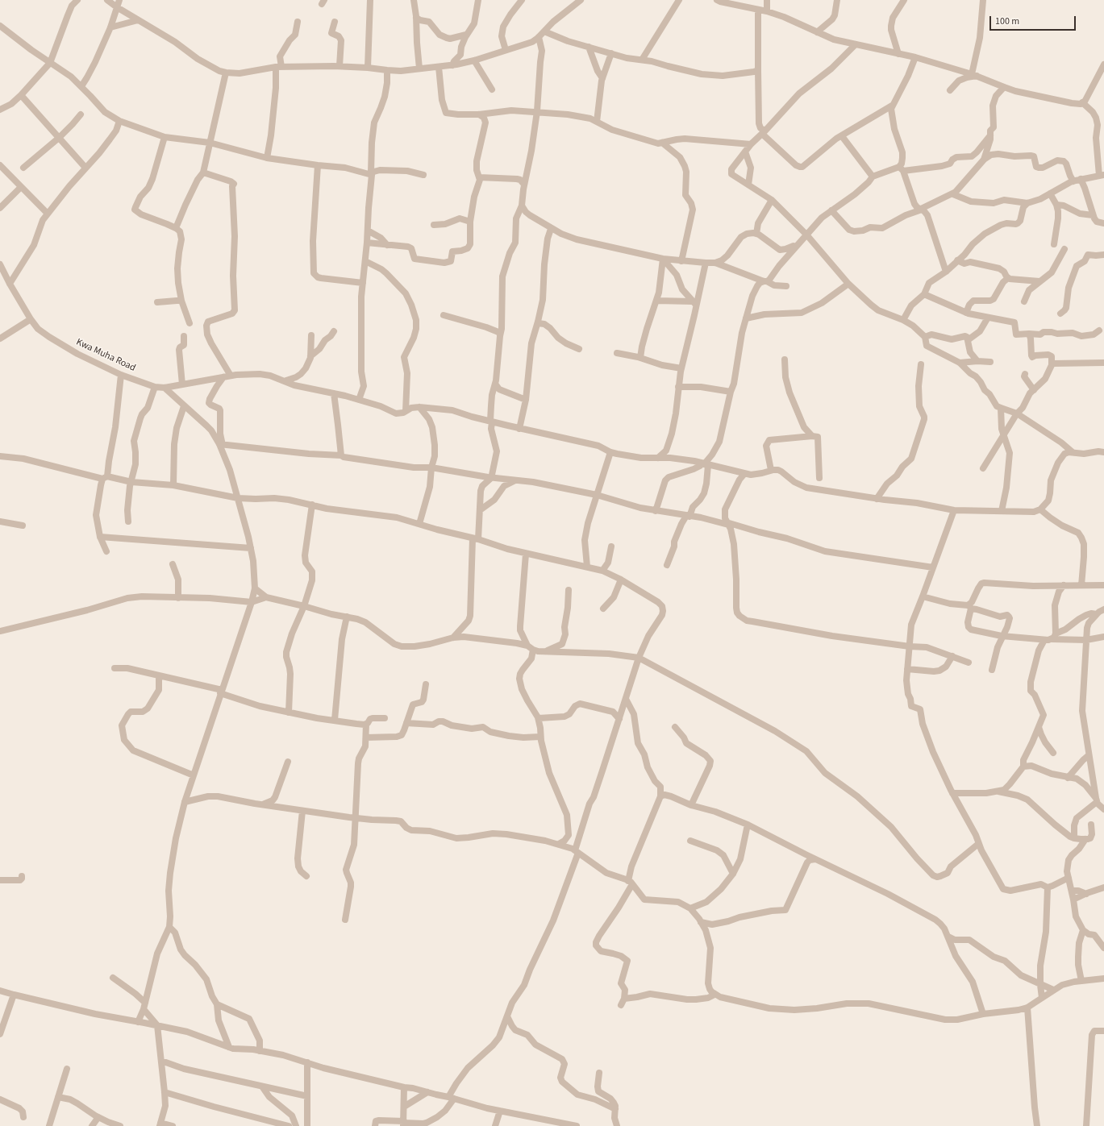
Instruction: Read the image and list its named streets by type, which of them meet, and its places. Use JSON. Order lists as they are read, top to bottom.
{
  "streets": {
    "street": ["Kwa Muha Road"]
  },
  "scale_bar": "100 m"
}
